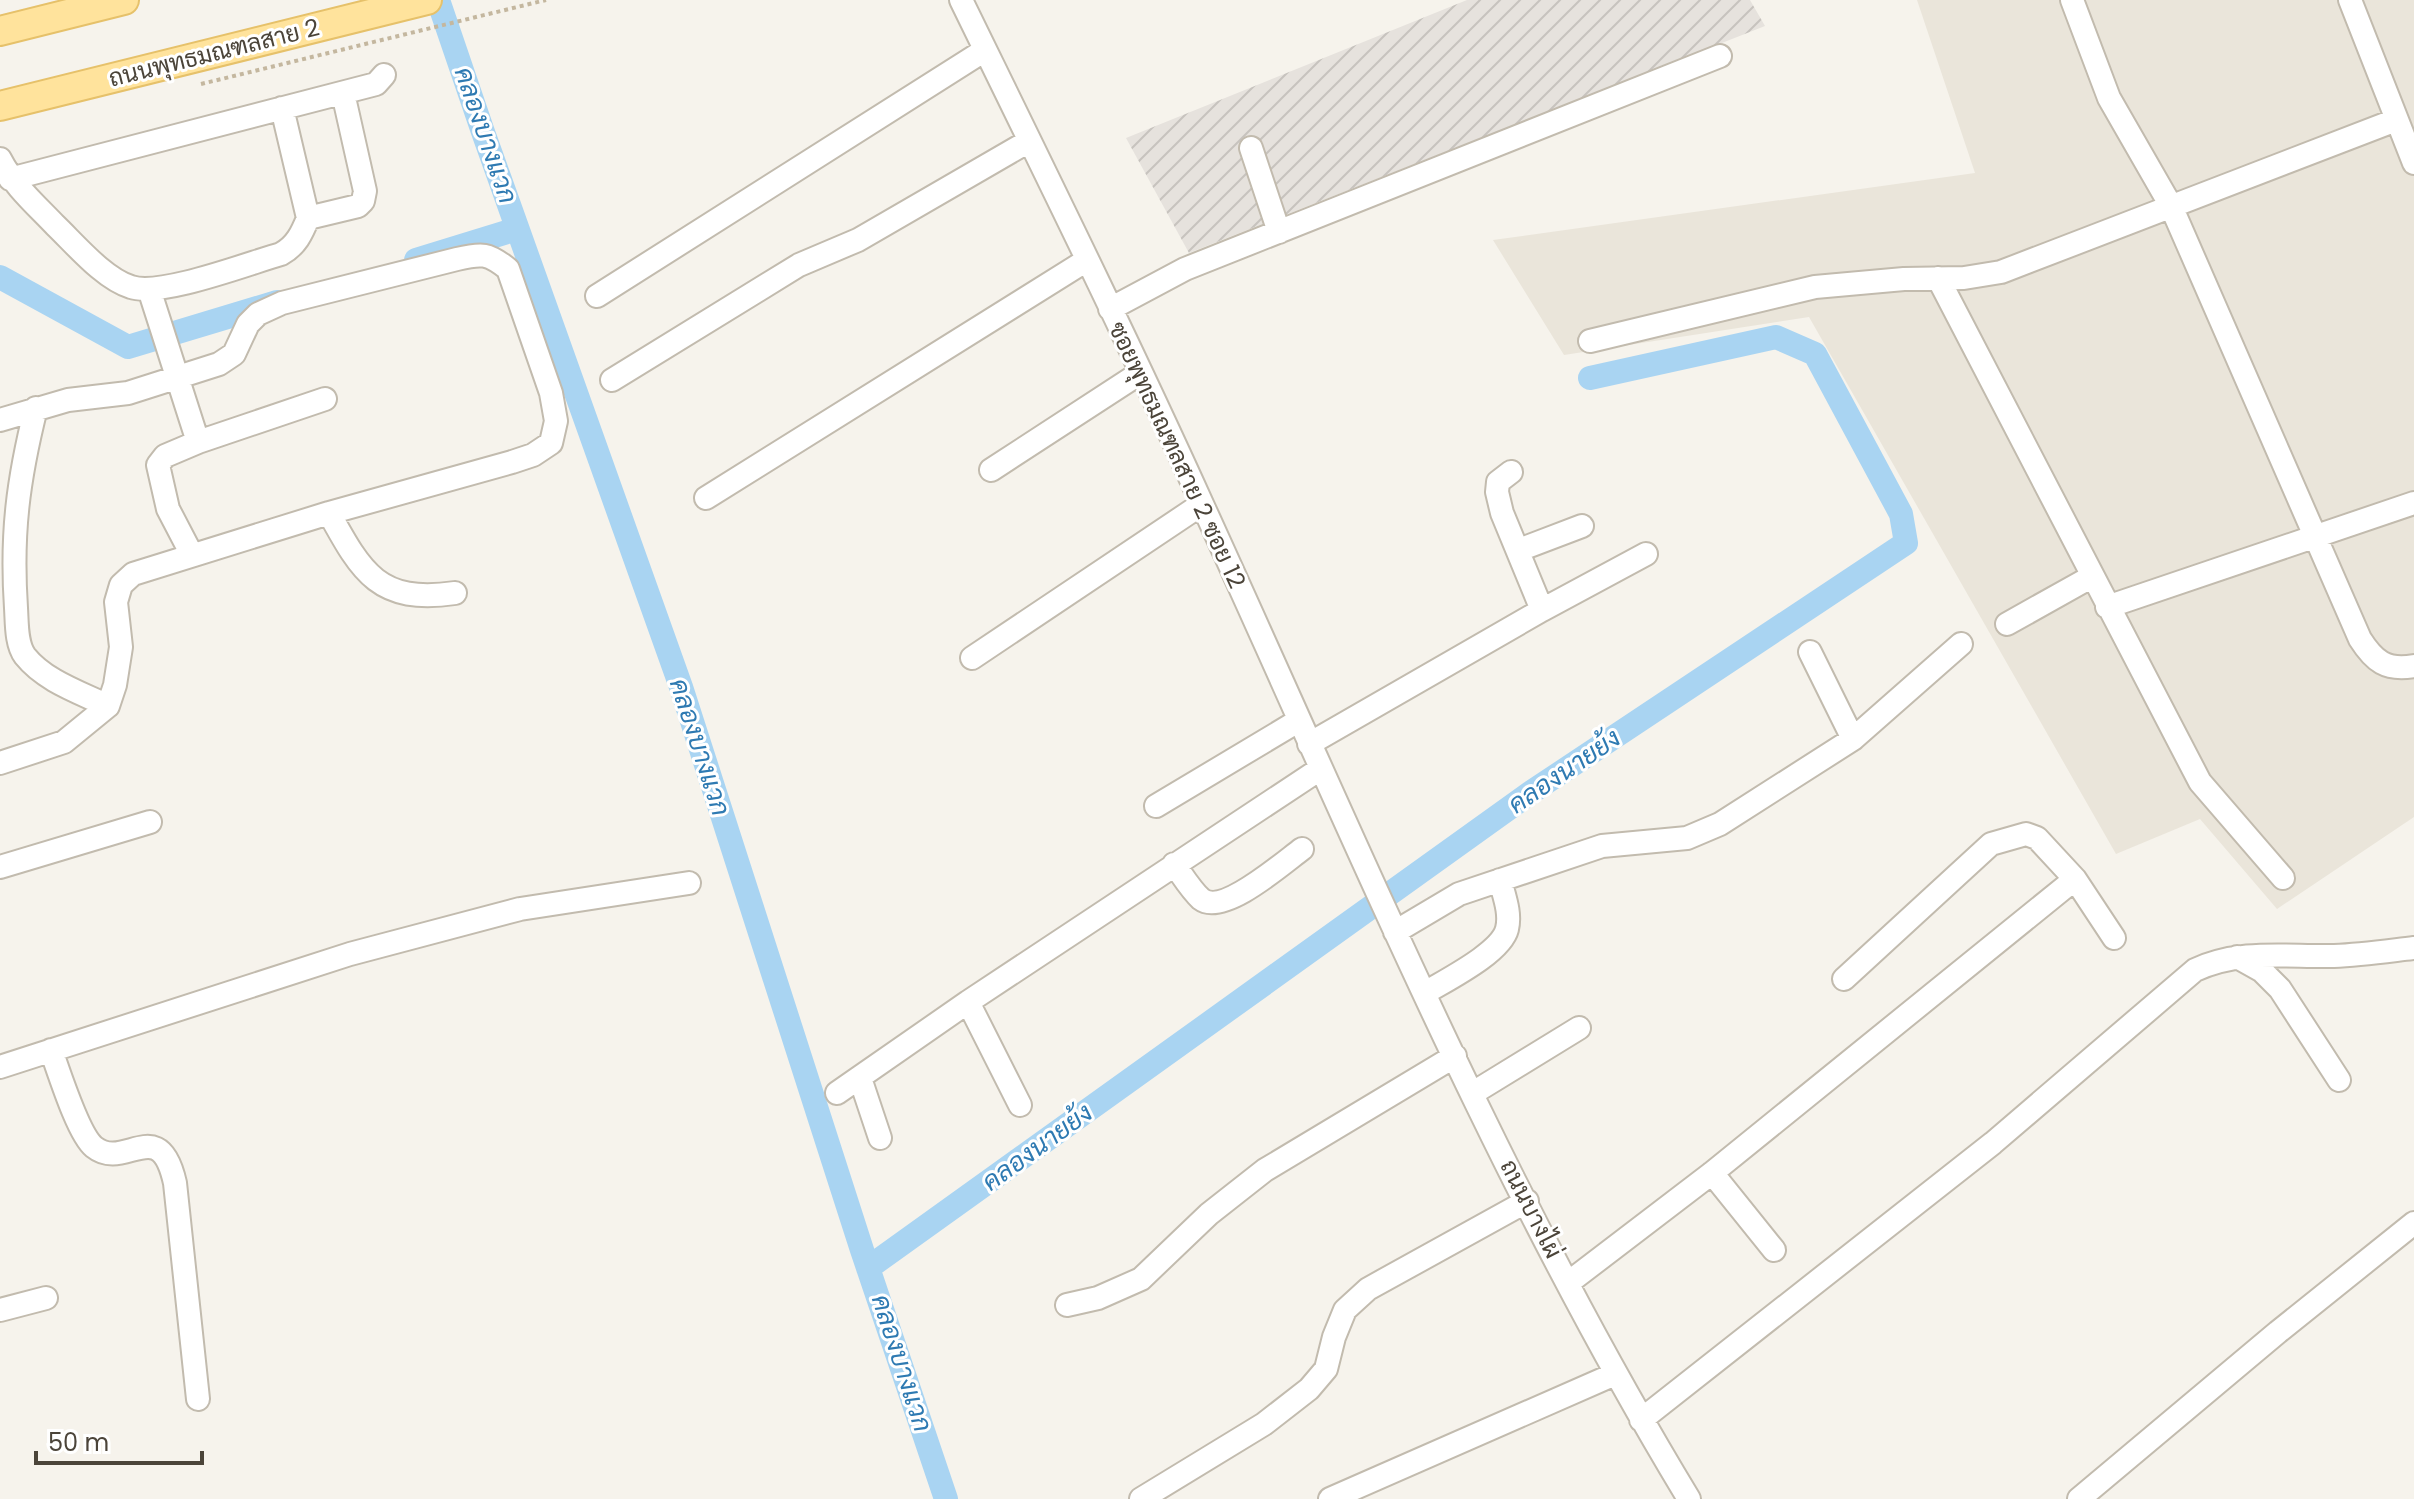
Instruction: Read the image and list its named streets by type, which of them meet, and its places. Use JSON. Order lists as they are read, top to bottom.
{
  "streets": {
    "main road": ["ถนนพุทธมณฑลสาย 2"],
    "street": ["ซอยพุทธมณฑลสาย 2 ซอย 12", "ถนนบางไผ่"]
  },
  "crossings": [
    ["ซอยพุทธมณฑลสาย 2 ซอย 12", "ถนนบางไผ่"]
  ],
  "water": ["คลองบางแวก", "คลองนายย้ง"],
  "scale_bar": "50 m"
}
